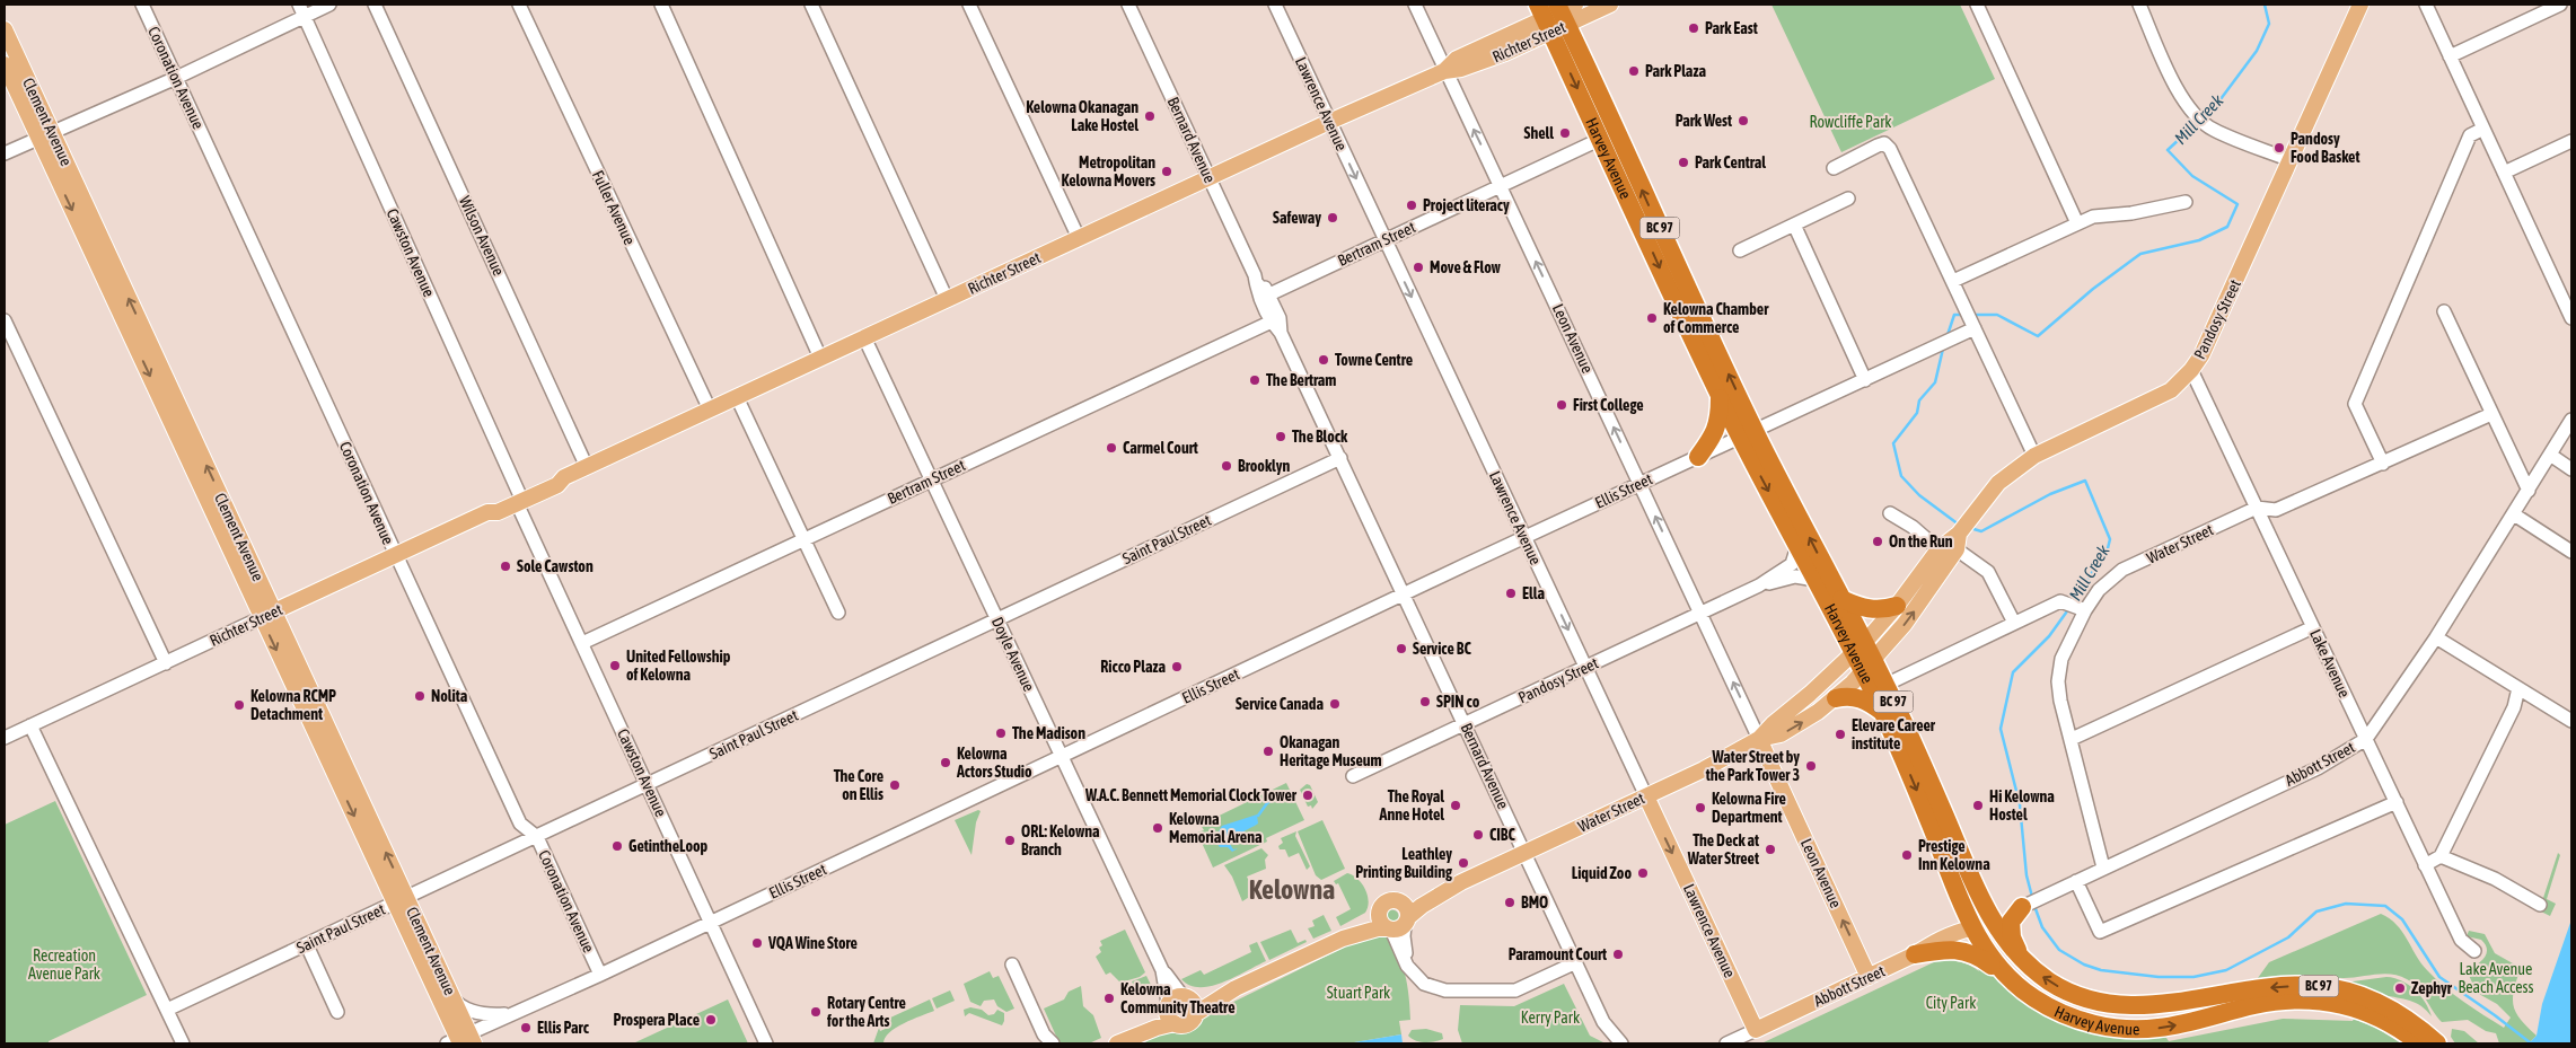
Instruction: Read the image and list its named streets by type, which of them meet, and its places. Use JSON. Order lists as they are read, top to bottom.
{
  "streets": {
    "highway": ["Harvey Avenue", "BC 97"],
    "main road": [
      "Richter Street",
      "Lawrence Avenue",
      "Clement Avenue",
      "Pandosy Street",
      "Leon Avenue",
      "Water Street",
      "Abbott Street"
    ],
    "street": [
      "Coronation Avenue",
      "Bernard Avenue",
      "Fuller Avenue",
      "Wilson Avenue",
      "Bertram Street",
      "Cawston Avenue",
      "Ellis Street",
      "Saint Paul Street",
      "Doyle Avenue",
      "Lake Avenue"
    ]
  },
  "crossings": [
    ["Richter Street", "Coronation Avenue"],
    ["Richter Street", "Lawrence Avenue"],
    ["Richter Street", "Clement Avenue"],
    ["Richter Street", "Bernard Avenue"],
    ["Richter Street", "Harvey Avenue"],
    ["Richter Street", "Fuller Avenue"],
    ["Richter Street", "Wilson Avenue"],
    ["Richter Street", "Cawston Avenue"],
    ["Richter Street", "Leon Avenue"],
    ["Richter Street", "Doyle Avenue"],
    ["Coronation Avenue", "Ellis Street"],
    ["Coronation Avenue", "Saint Paul Street"],
    ["Lawrence Avenue", "Bertram Street"],
    ["Lawrence Avenue", "Pandosy Street"],
    ["Lawrence Avenue", "Ellis Street"],
    ["Lawrence Avenue", "Water Street"],
    ["Lawrence Avenue", "Abbott Street"],
    ["Clement Avenue", "Ellis Street"],
    ["Clement Avenue", "Saint Paul Street"],
    ["Bernard Avenue", "Bertram Street"],
    ["Bernard Avenue", "Pandosy Street"],
    ["Bernard Avenue", "Ellis Street"],
    ["Bernard Avenue", "Saint Paul Street"],
    ["Bernard Avenue", "Water Street"],
    ["Harvey Avenue", "Bertram Street"],
    ["Harvey Avenue", "Pandosy Street"],
    ["Harvey Avenue", "Ellis Street"],
    ["Harvey Avenue", "Water Street"],
    ["Harvey Avenue", "Abbott Street"],
    ["Bertram Street", "Cawston Avenue"],
    ["Bertram Street", "Leon Avenue"],
    ["Bertram Street", "Doyle Avenue"],
    ["Cawston Avenue", "Ellis Street"],
    ["Cawston Avenue", "Saint Paul Street"],
    ["Pandosy Street", "Leon Avenue"],
    ["Pandosy Street", "Water Street"],
    ["Pandosy Street", "Lake Avenue"],
    ["Leon Avenue", "Ellis Street"],
    ["Leon Avenue", "Water Street"],
    ["Leon Avenue", "Abbott Street"],
    ["Ellis Street", "Doyle Avenue"],
    ["Saint Paul Street", "Doyle Avenue"],
    ["Water Street", "Doyle Avenue"],
    ["Water Street", "Lake Avenue"],
    ["Water Street", "Abbott Street"],
    ["Lake Avenue", "Abbott Street"]
  ],
  "one_way": ["Lawrence Avenue", "Leon Avenue"],
  "districts": ["Kelowna"],
  "water": ["Mill Creek"],
  "parks": [
    "Rowcliffe Park",
    "Recreation Avenue Park",
    "Lake Avenue Beach Access",
    "Stuart Park",
    "City Park",
    "Kerry Park"
  ],
  "places": [
    "Park East",
    "Park Plaza",
    "Kelowna Okanagan Lake Hostel",
    "Park West",
    "Shell",
    "Pandosy Food Basket",
    "Park Central",
    "Metropolitan Kelowna Movers",
    "Project literacy",
    "Safeway",
    "Move & Flow",
    "Kelowna Chamber of Commerce",
    "Towne Centre",
    "The Bertram",
    "First College",
    "The Block",
    "Carmel Court",
    "Brooklyn",
    "On the Run",
    "Sole Cawston",
    "Ella",
    "Service BC",
    "United Fellowship of Kelowna",
    "Ricco Plaza",
    "Nolita",
    "SPIN co",
    "Service Canada",
    "Kelowna RCMP Detachment",
    "The Madison",
    "Elevare Career institute",
    "Okanagan Heritage Museum",
    "Kelowna Actors Studio",
    "Water Street by the Park Tower 3",
    "The Core on Ellis",
    "W.A.C. Bennett Memorial Clock Tower",
    "The Royal Anne Hotel",
    "Hi Kelowna Hostel",
    "Kelowna Fire Department",
    "Kelowna Memorial Arena",
    "CIBC",
    "ORL: Kelowna Branch",
    "GetintheLoop",
    "The Deck at Water Street",
    "Prestige Inn Kelowna",
    "Leathley Printing Building",
    "Liquid Zoo",
    "BMO",
    "VQA Wine Store",
    "Paramount Court",
    "Zephyr",
    "Kelowna Community Theatre",
    "Rotary Centre for the Arts",
    "Prospera Place",
    "Ellis Parc"
  ]
}
